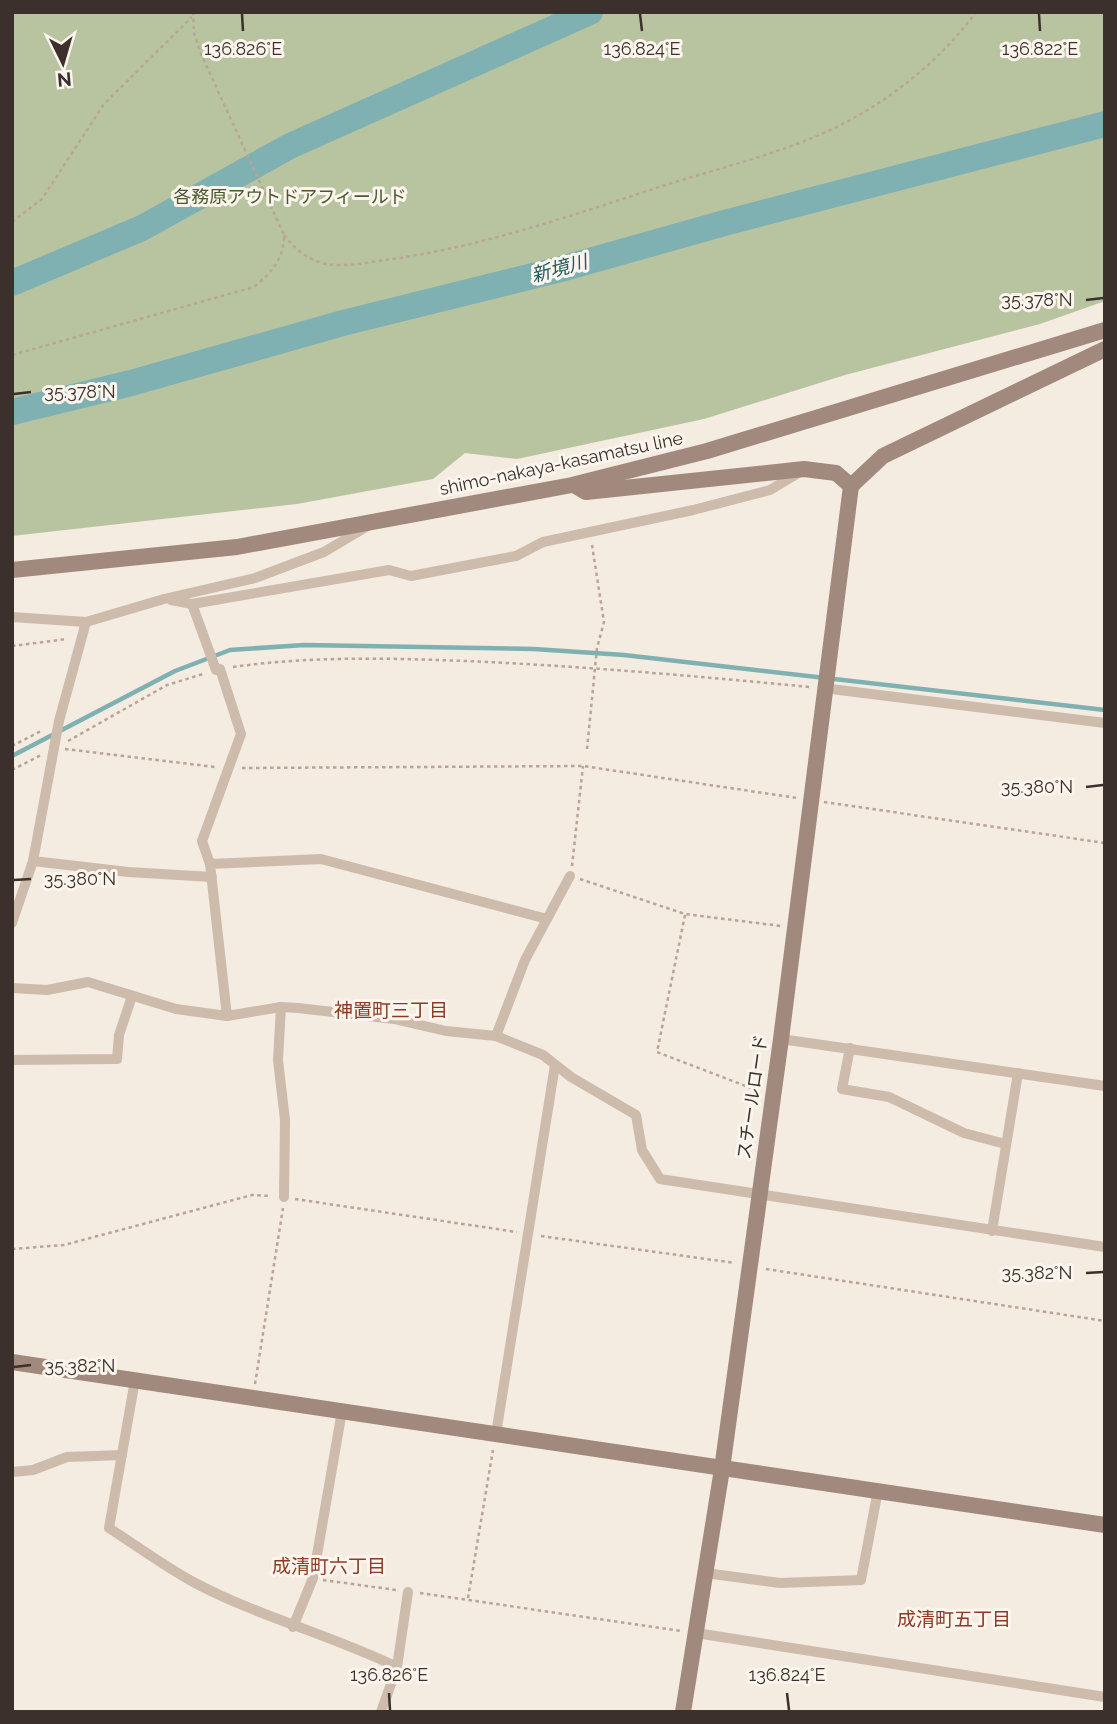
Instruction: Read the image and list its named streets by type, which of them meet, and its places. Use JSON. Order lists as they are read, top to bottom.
{
  "streets": {
    "street": ["shimo-nakaya-kasamatsu line", "スチールロード"]
  },
  "districts": ["神置町三丁目", "成清町六丁目", "成清町五丁目"],
  "water": ["新境川"],
  "parks": ["各務原アウトドアフィールド"],
  "north": "bottom",
  "coordinates": [
    "136.826°E",
    "136.824°E",
    "136.822°E",
    "35.378°N",
    "35.380°N",
    "35.382°N"
  ]
}
